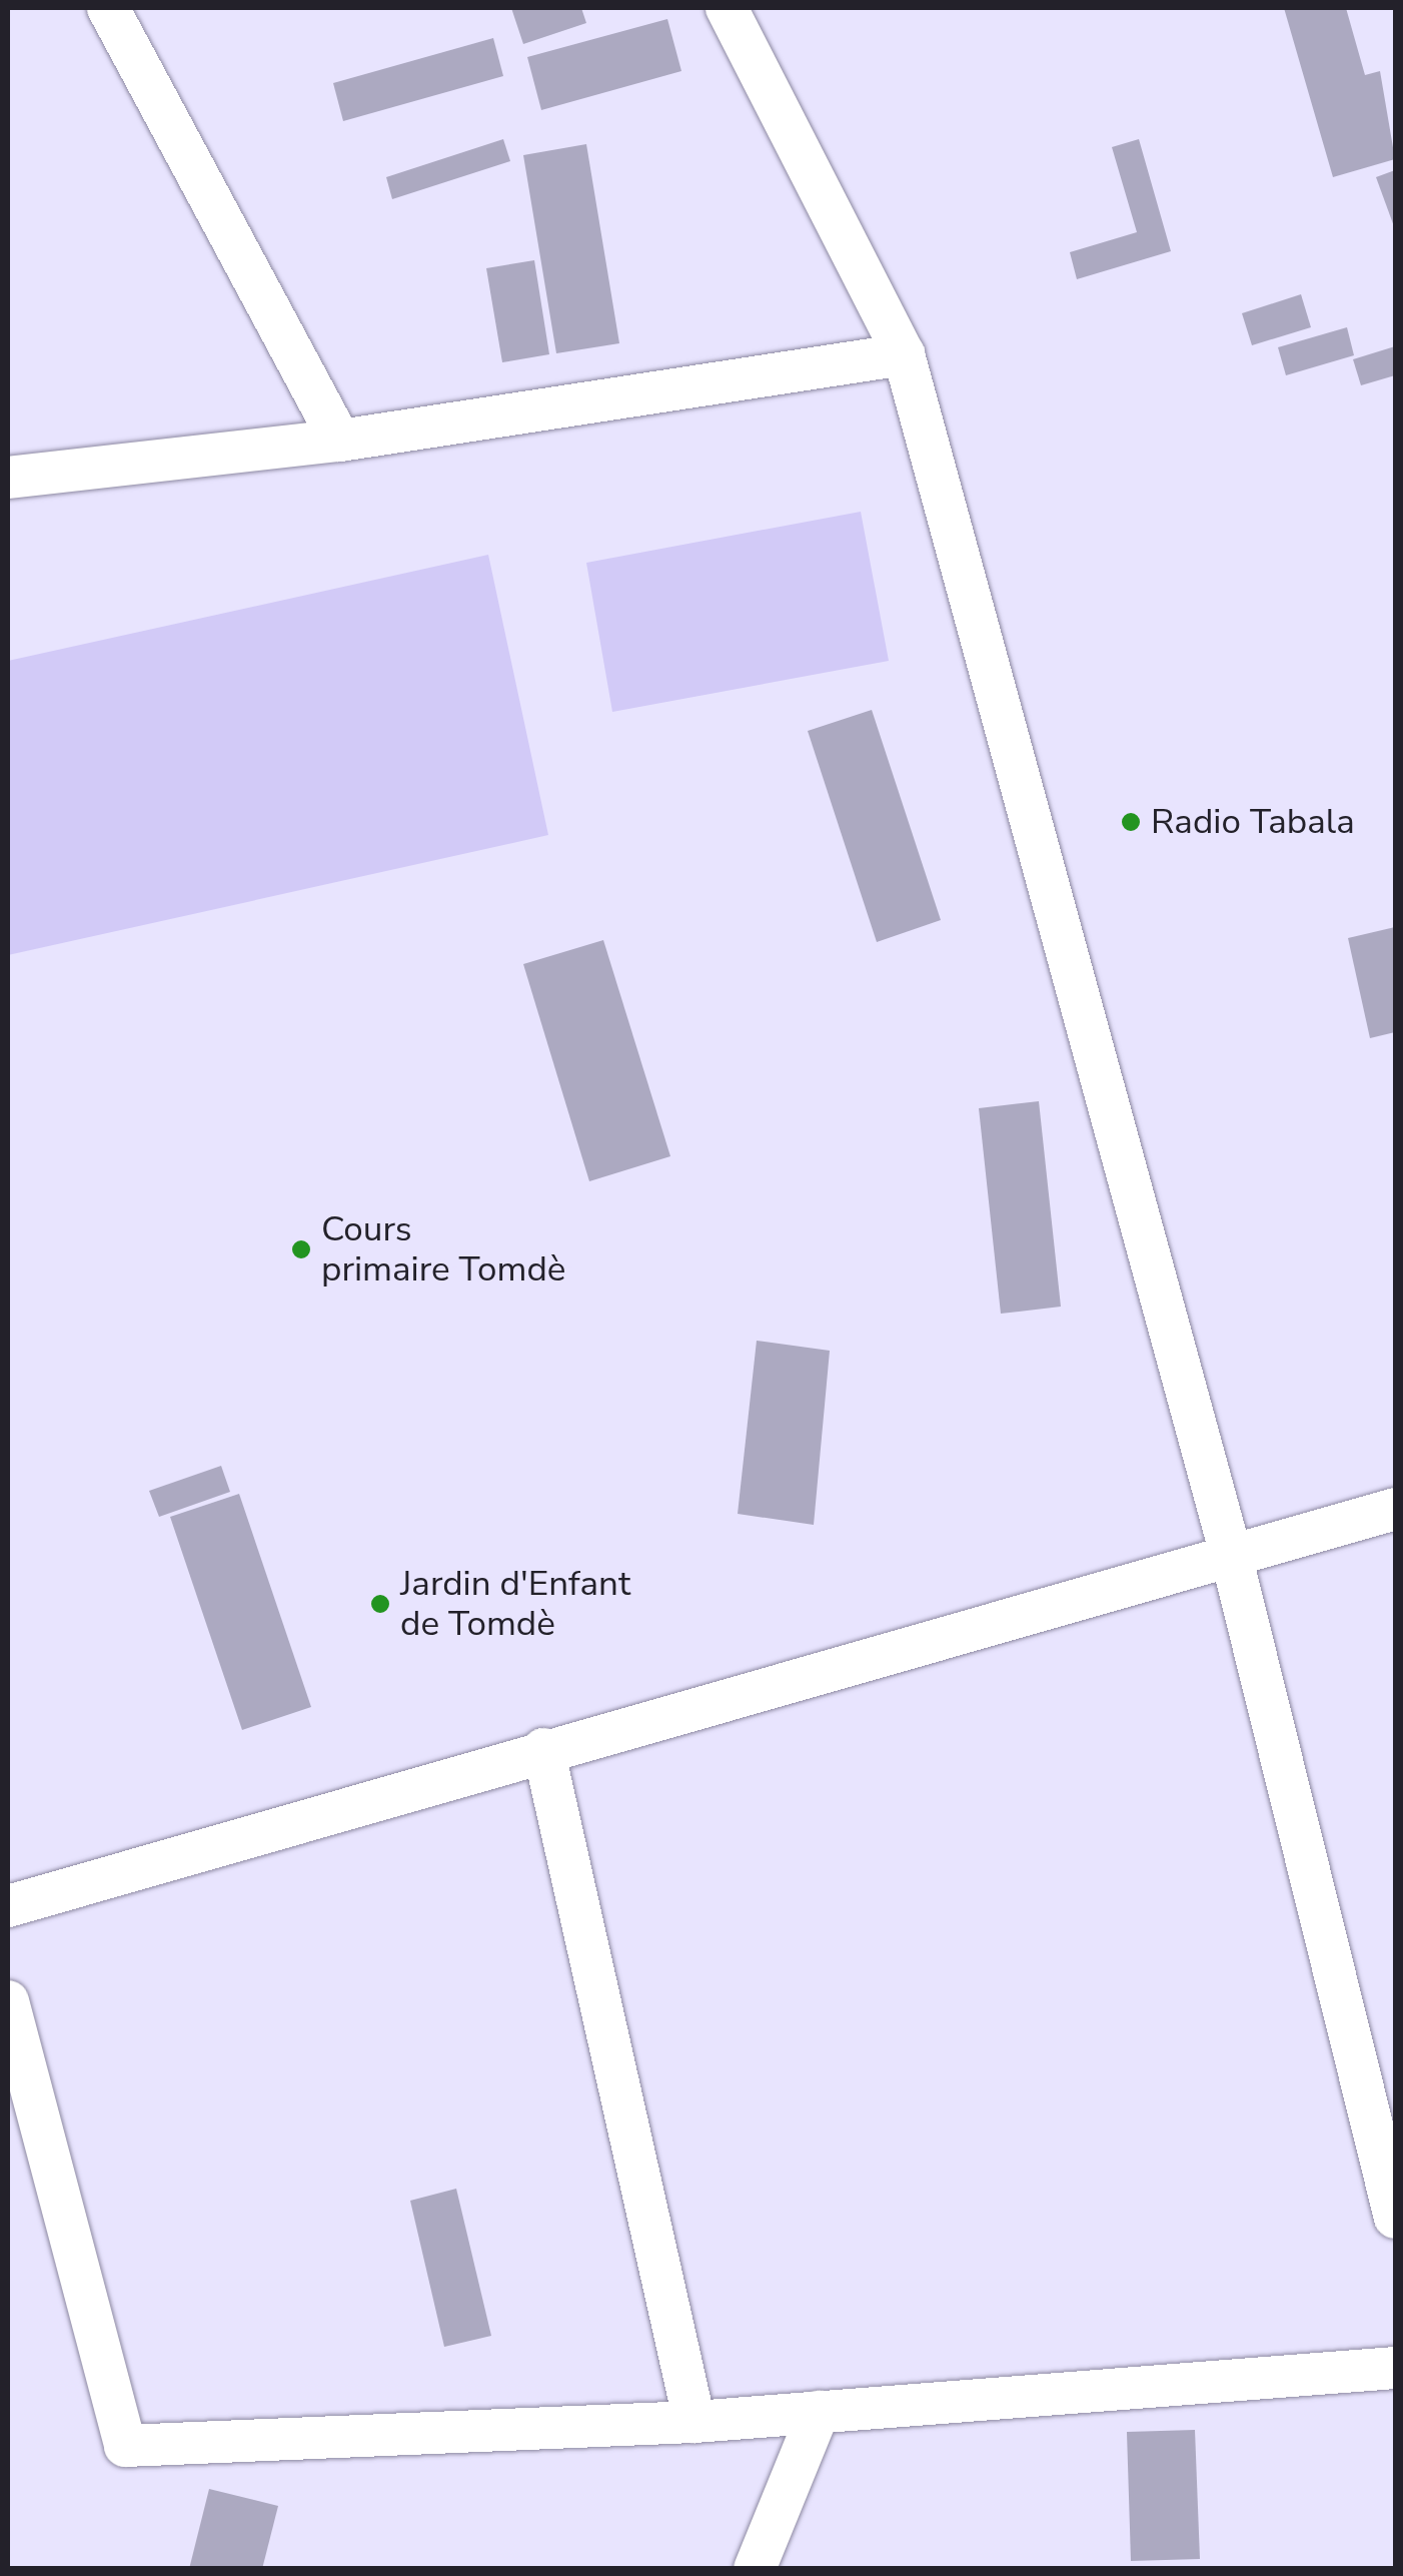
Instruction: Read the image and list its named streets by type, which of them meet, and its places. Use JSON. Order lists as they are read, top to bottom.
{
  "places": ["Radio Tabala", "Cours primaire Tomdè", "Jardin d'Enfant de Tomdè"]
}
